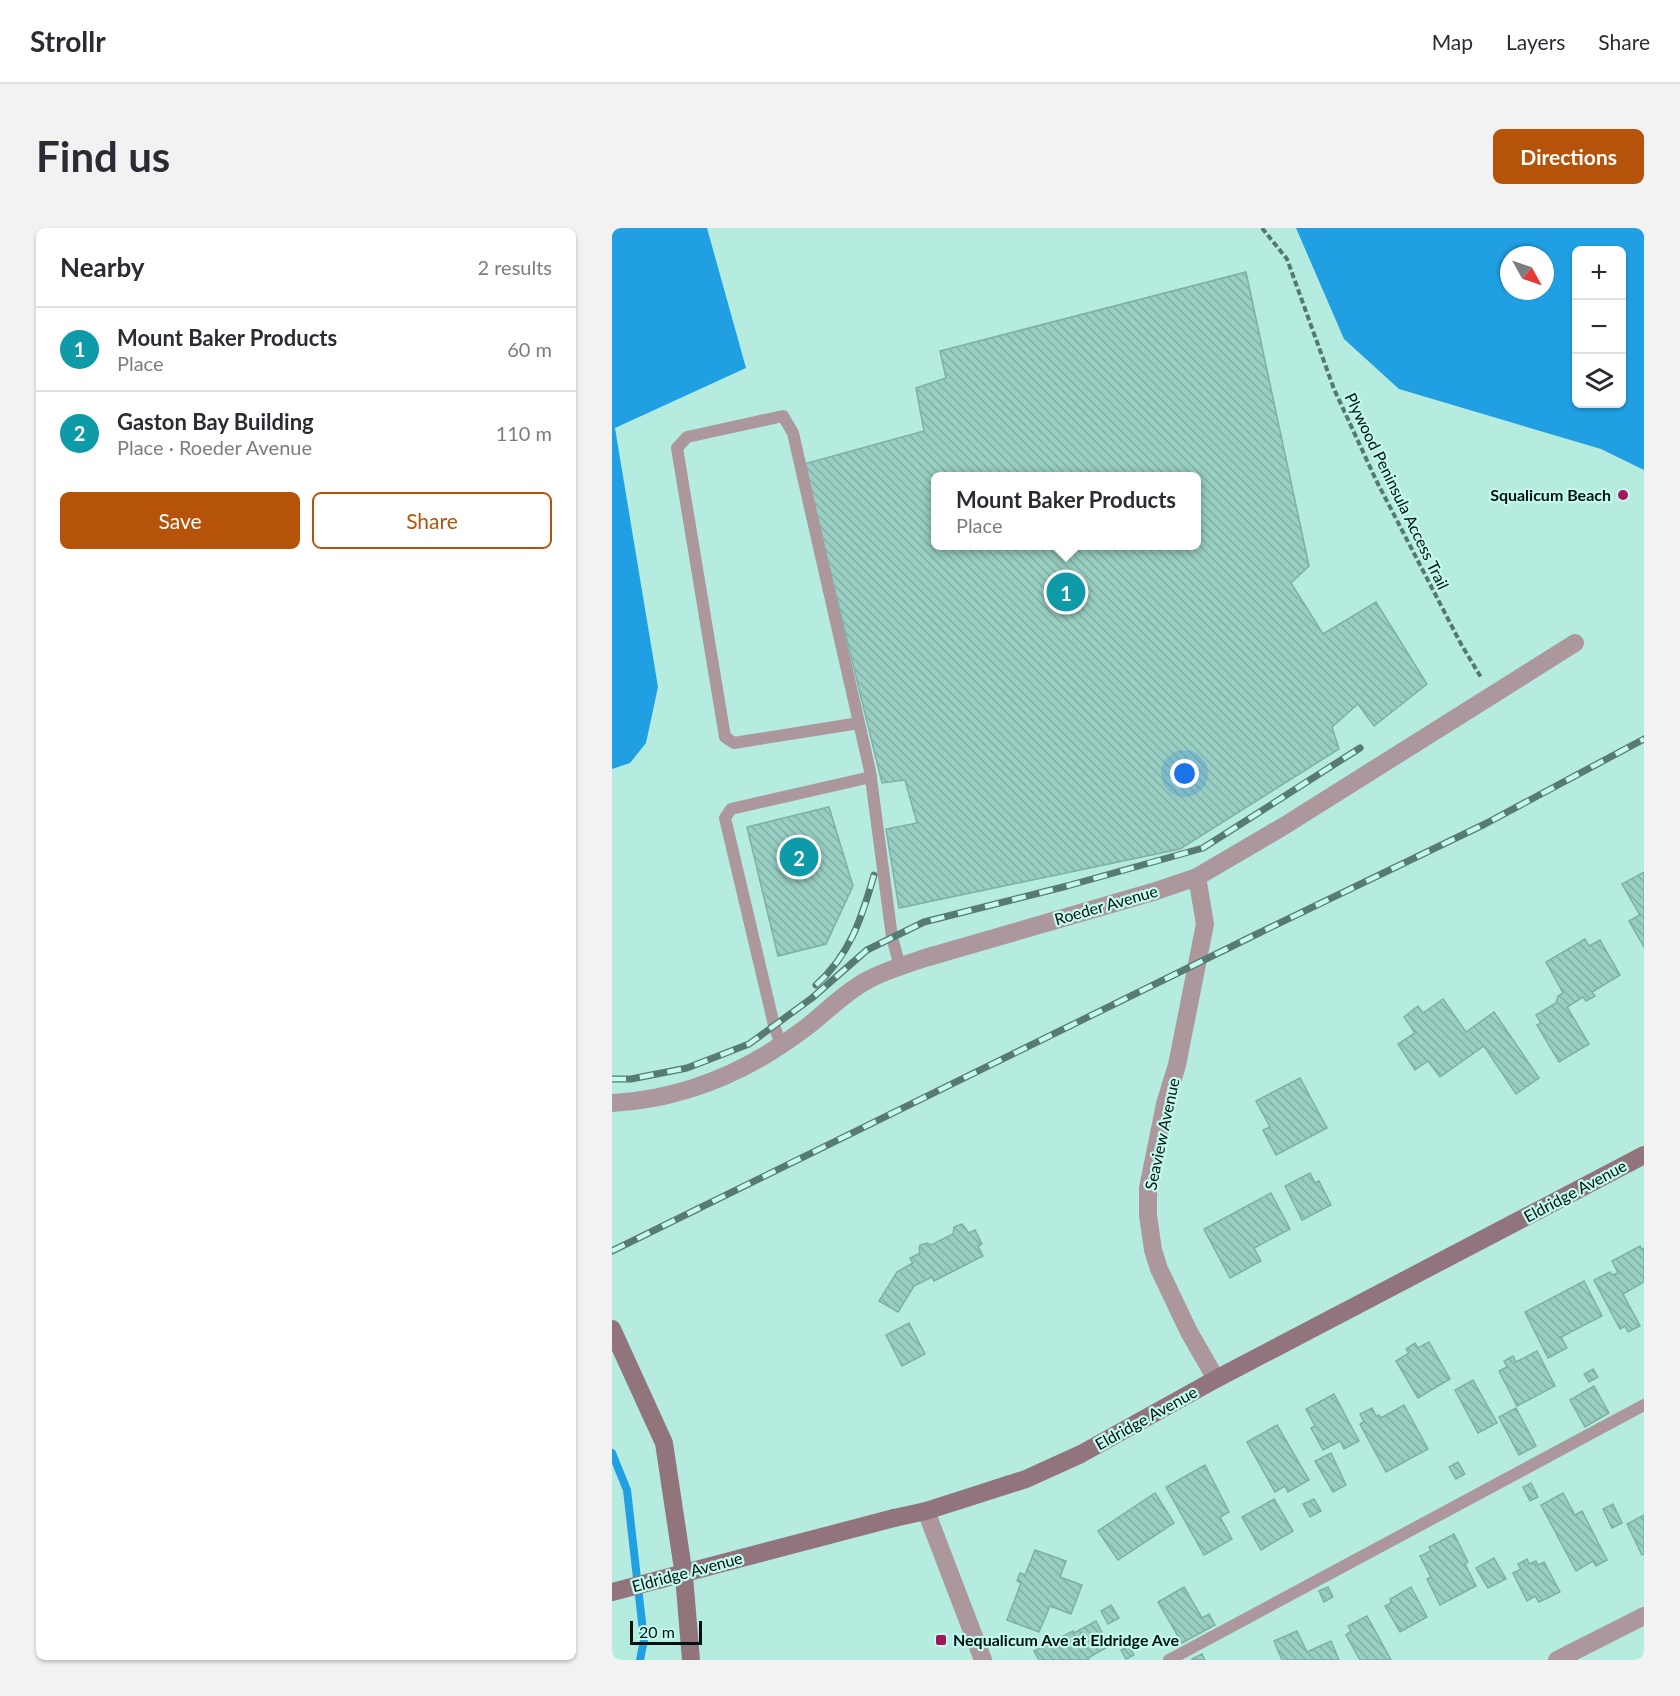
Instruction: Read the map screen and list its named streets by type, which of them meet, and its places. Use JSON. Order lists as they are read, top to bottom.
{
  "streets": {
    "main road": ["Eldridge Avenue"],
    "street": ["Roeder Avenue", "Seaview Avenue"],
    "path": ["Plywood Peninsula Access Trail"]
  },
  "crossings": [
    ["Plywood Peninsula Access Trail", "Roeder Avenue"],
    ["Roeder Avenue", "Seaview Avenue"],
    ["Seaview Avenue", "Eldridge Avenue"]
  ],
  "places": {
    "other": ["Squalicum Beach"],
    "transit": ["Nequalicum Ave at Eldridge Ave"]
  },
  "scale_bar": "20 m",
  "north": "bottom right",
  "page": {
    "header": "Strollr",
    "nav": ["Map", "Layers", "Share"],
    "buttons": [
      "Directions",
      ["Save", "Share"]
    ],
    "title": "Find us",
    "heading": ["Nearby", "2 results"],
    "map_buttons": ["+", "−"],
    "list": [
      {
        "mark": "1",
        "name": "Mount Baker Products",
        "note": "Place",
        "value": "60 m"
      },
      {
        "mark": "2",
        "name": "Gaston Bay Building",
        "note": "Place · Roeder Avenue",
        "value": "110 m"
      }
    ],
    "popup": ["Mount Baker Products", "Place"],
    "pins": ["1", "2"],
    "scale": "20 m"
  }
}
